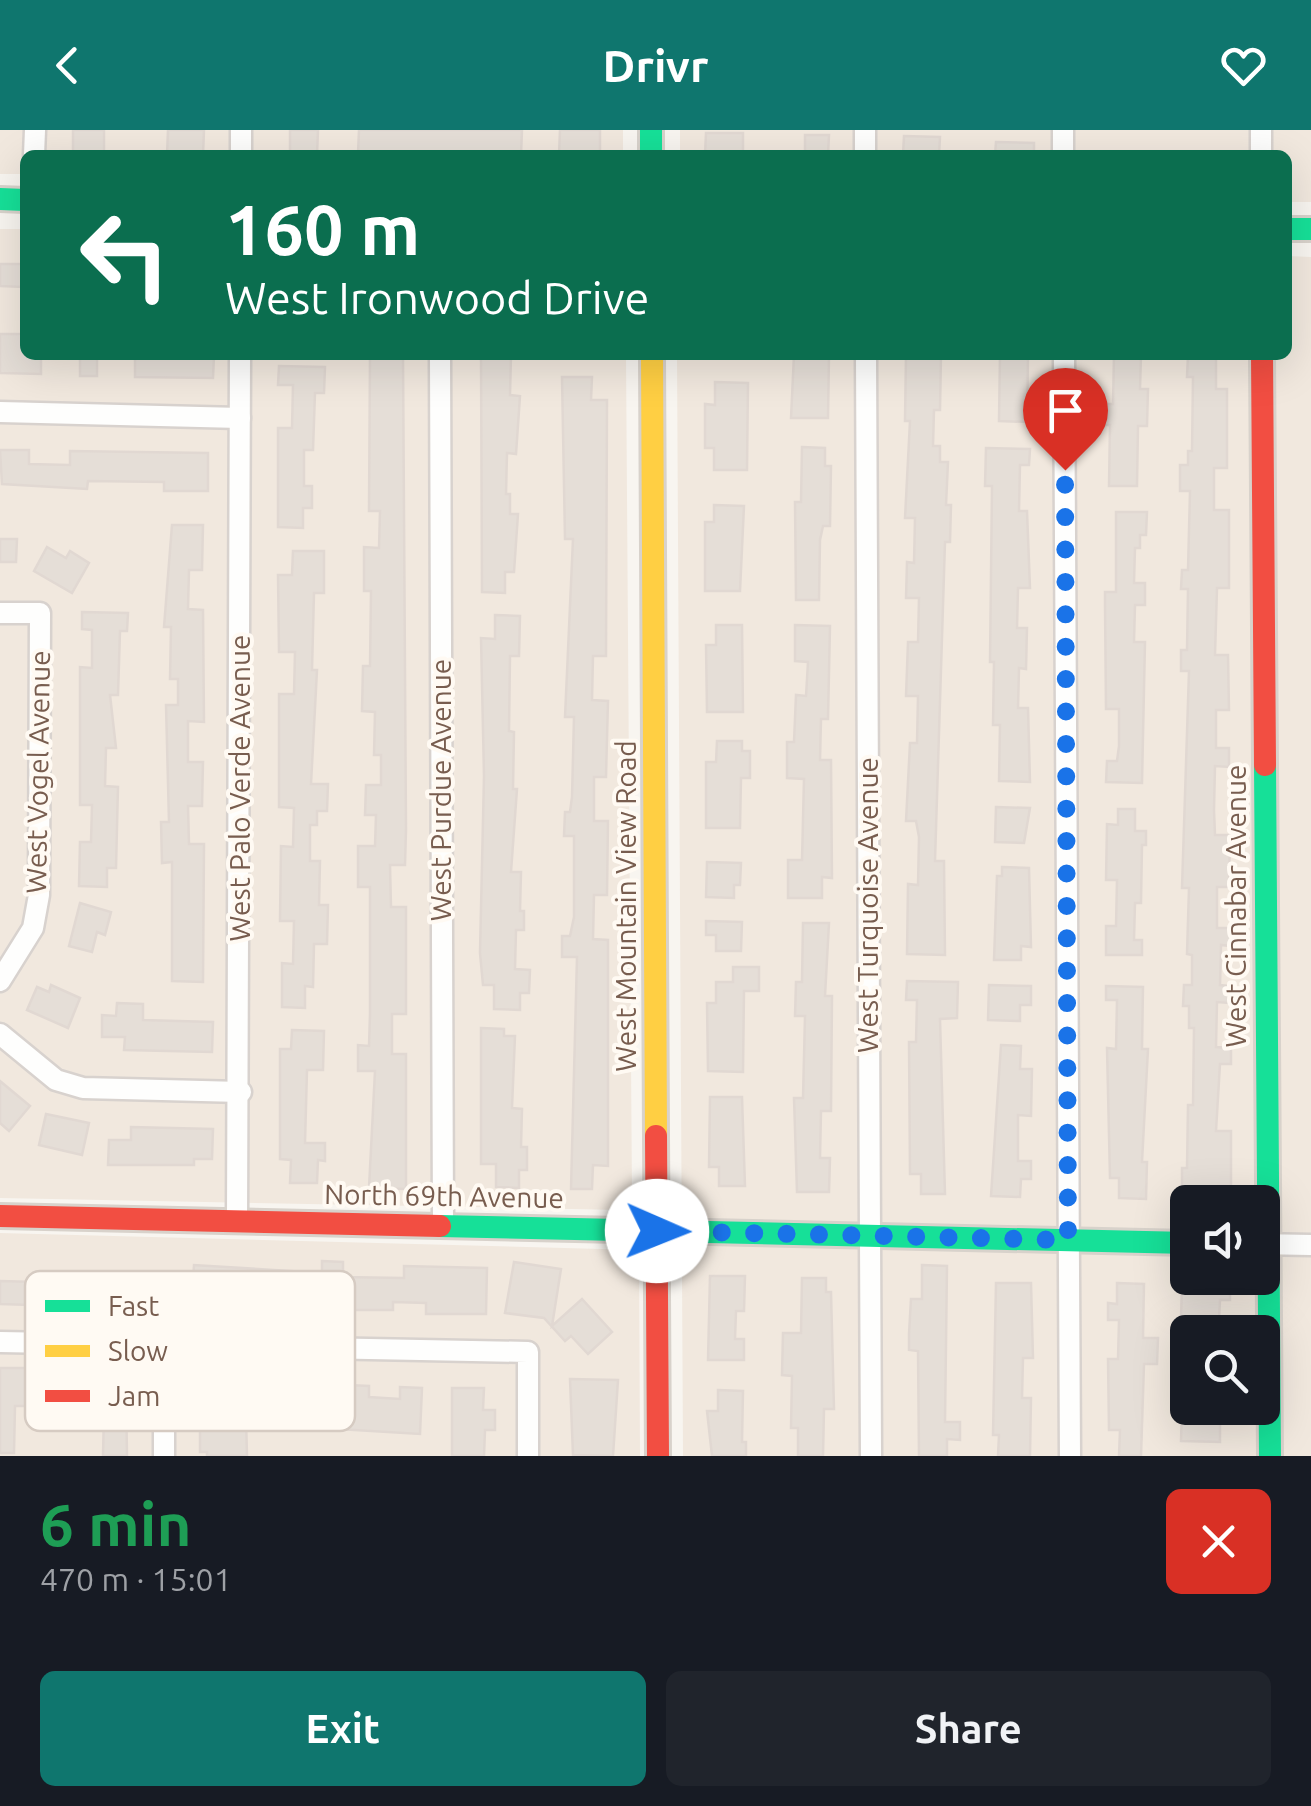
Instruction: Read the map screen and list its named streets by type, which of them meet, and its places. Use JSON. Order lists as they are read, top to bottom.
{
  "streets": {
    "street": [
      "West Vogel Avenue",
      "West Palo Verde Avenue",
      "West Purdue Avenue",
      "West Turquoise Avenue",
      "West Mountain View Road",
      "West Cinnabar Avenue",
      "North 69th Avenue"
    ]
  },
  "crossings": [
    ["West Palo Verde Avenue", "North 69th Avenue"],
    ["West Purdue Avenue", "North 69th Avenue"],
    ["West Turquoise Avenue", "North 69th Avenue"],
    ["West Mountain View Road", "North 69th Avenue"]
  ],
  "legend": ["Fast", "Slow", "Jam"],
  "page": {
    "header": "Drivr",
    "turn": ["160 m", "West Ironwood Drive"],
    "heading": ["6 min", "470 m · 15:01"],
    "buttons": ["Exit", "Share"]
  }
}
